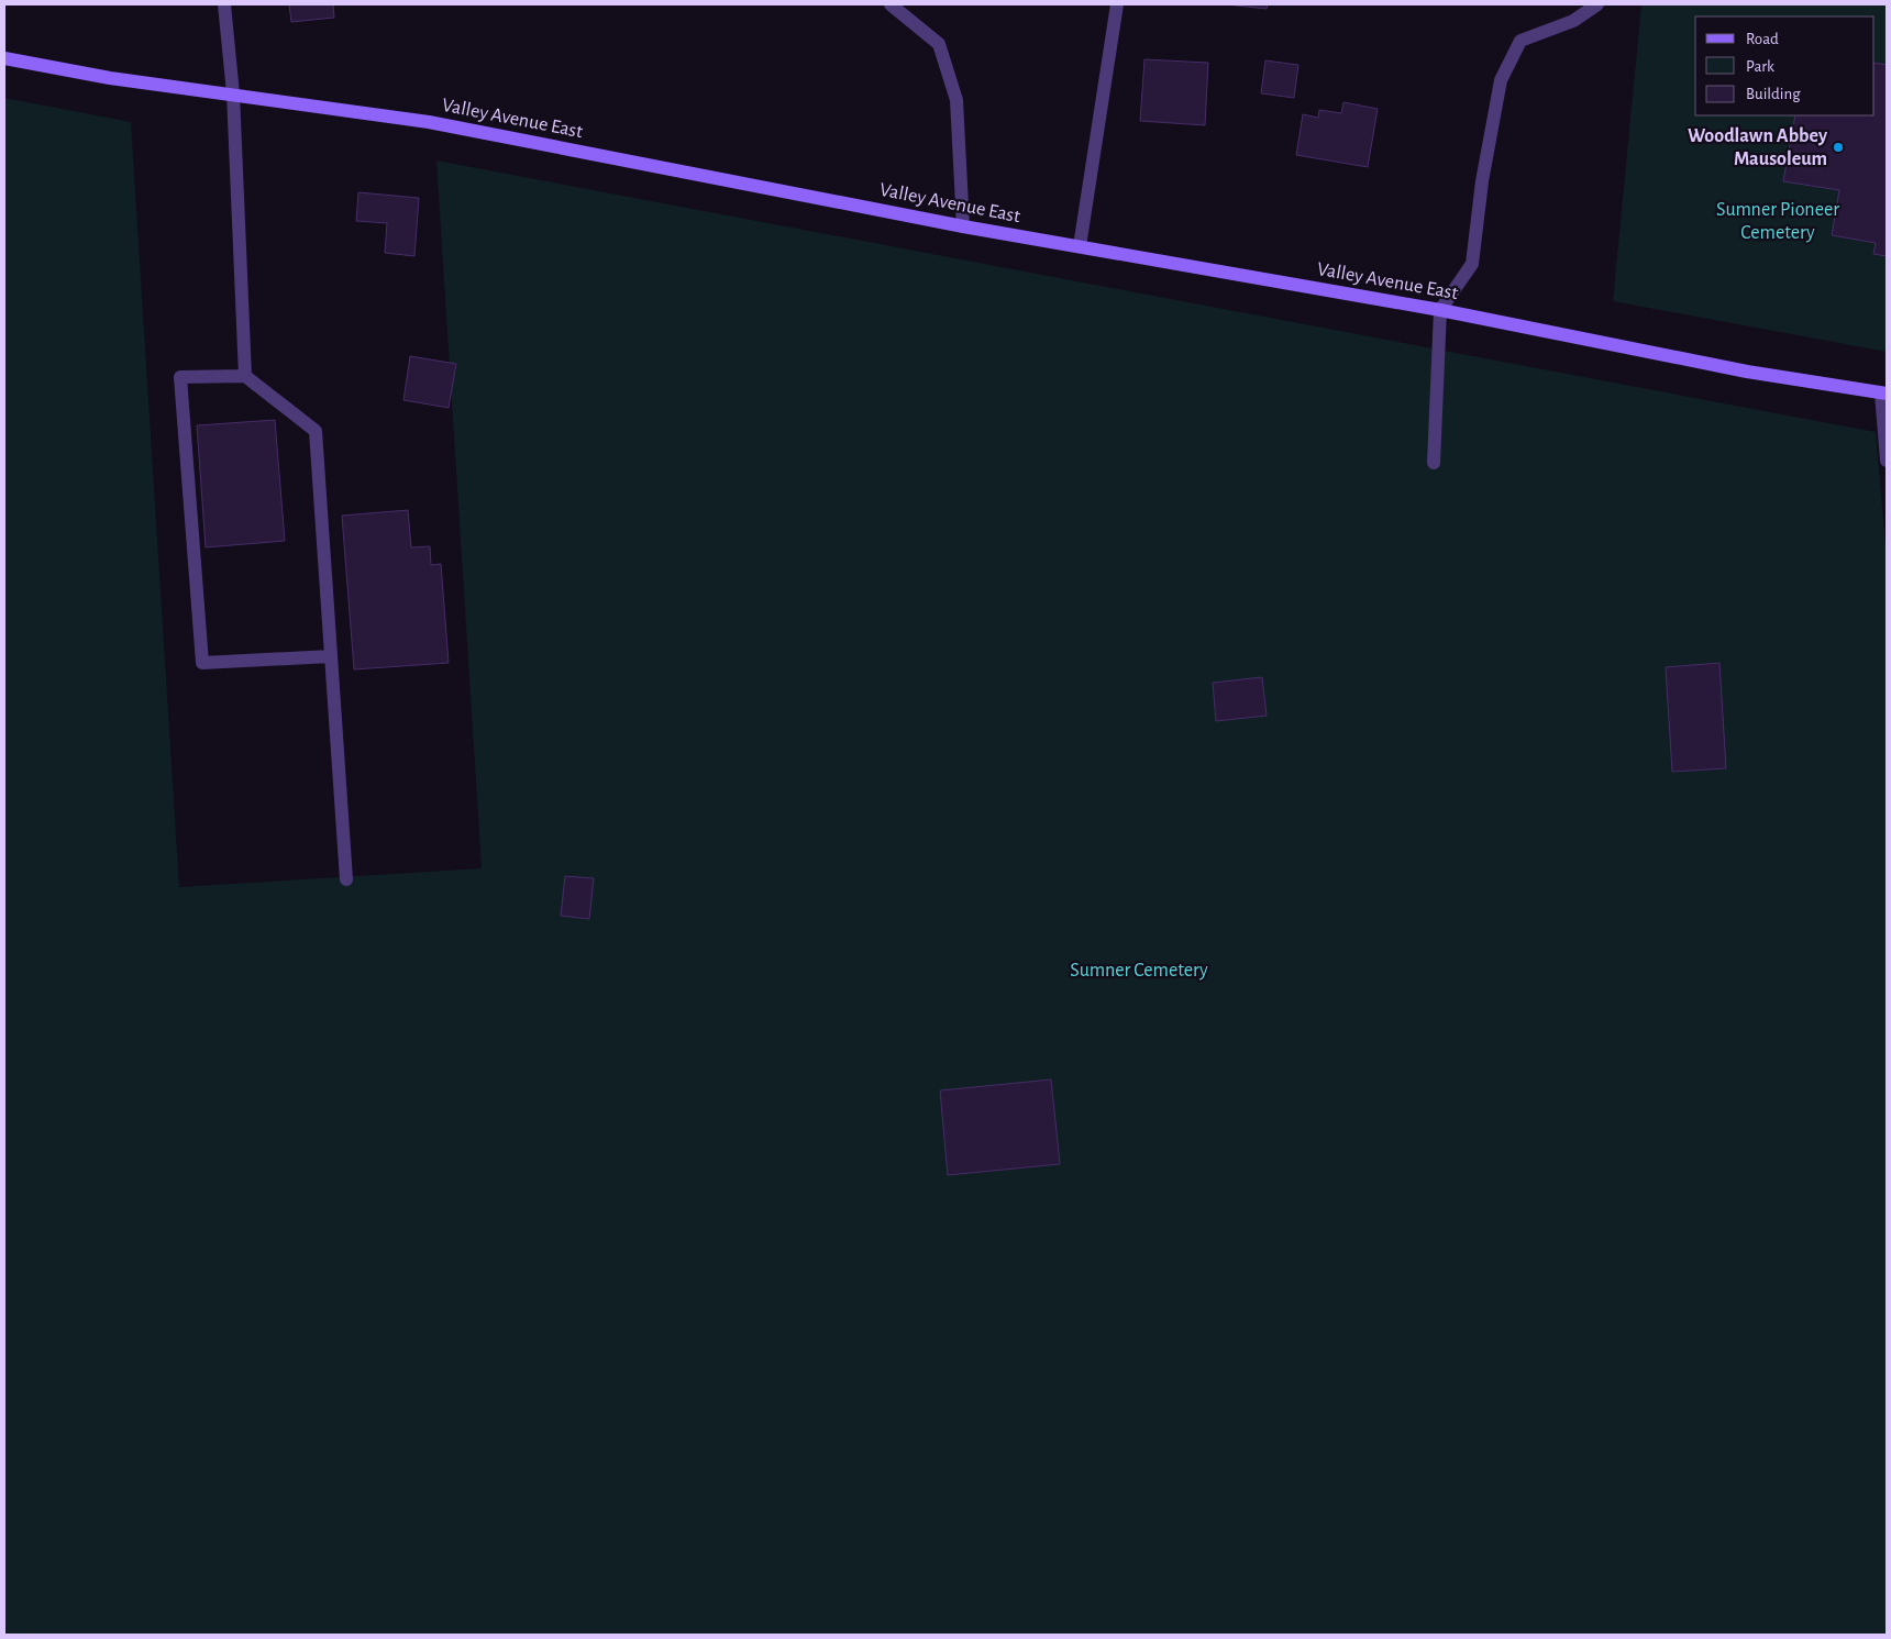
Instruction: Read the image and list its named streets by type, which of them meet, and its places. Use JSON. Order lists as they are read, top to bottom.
{
  "streets": {
    "main road": ["Valley Avenue East"]
  },
  "parks": ["Sumner Pioneer Cemetery", "Sumner Cemetery"],
  "places": ["Woodlawn Abbey Mausoleum"],
  "legend": ["Road", "Park", "Building"]
}
